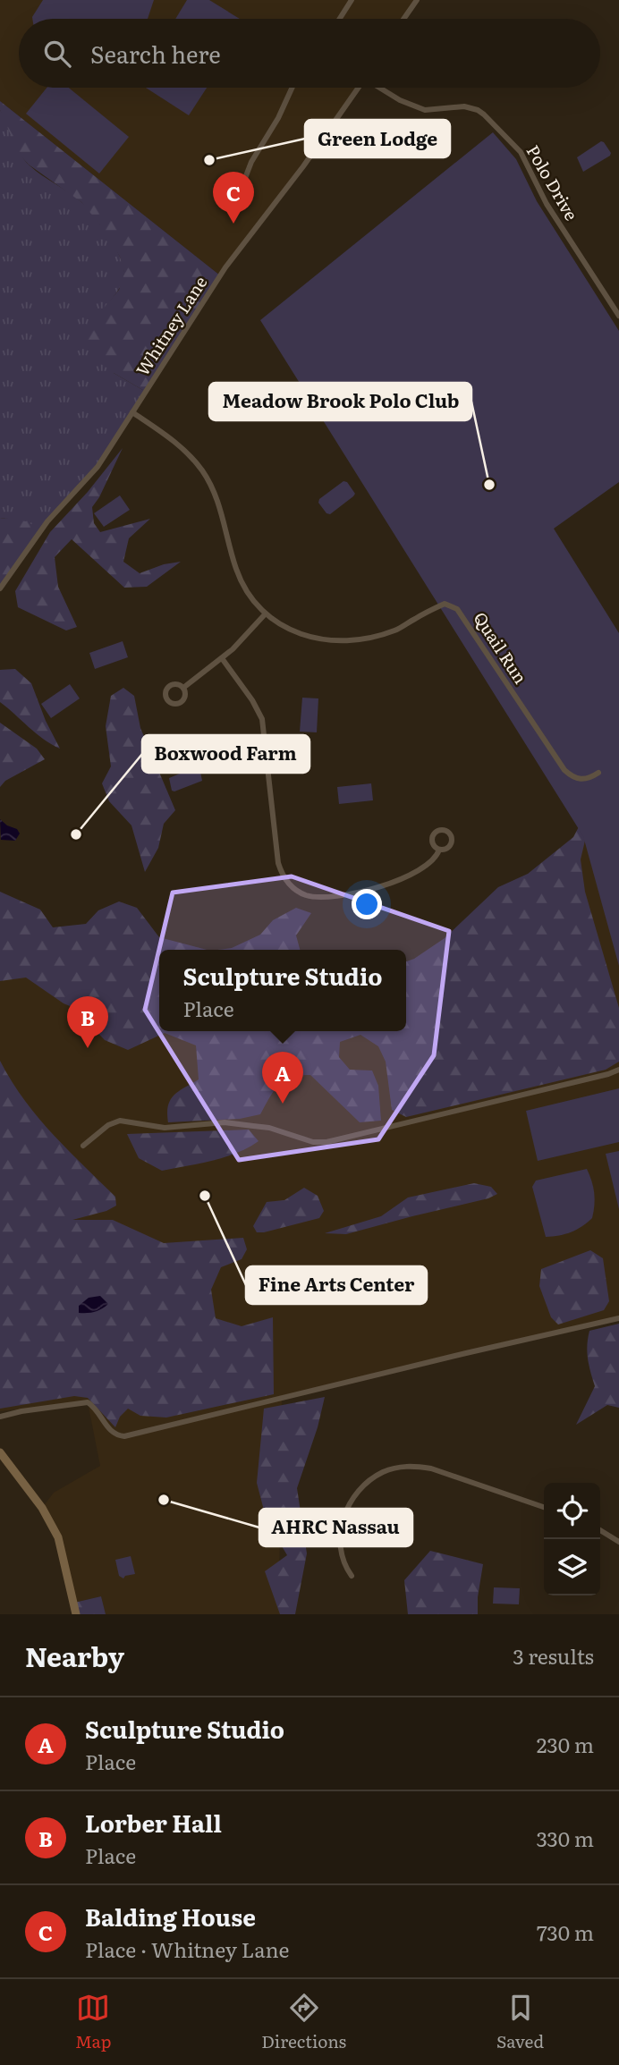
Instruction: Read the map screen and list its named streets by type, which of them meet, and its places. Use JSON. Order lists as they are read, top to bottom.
{
  "streets": {
    "street": ["Polo Drive", "Whitney Lane", "Quail Run"]
  },
  "crossings": [
    ["Whitney Lane", "Quail Run"]
  ],
  "places": [
    "Green Lodge",
    "Meadow Brook Polo Club",
    "Boxwood Farm",
    "Fine Arts Center",
    "AHRC Nassau"
  ],
  "page": {
    "search": "Search here",
    "pins": ["C", "B", "A"],
    "popup": ["Sculpture Studio", "Place"],
    "heading": ["Nearby", "3 results"],
    "list": [
      {
        "mark": "A",
        "name": "Sculpture Studio",
        "note": "Place",
        "value": "230 m"
      },
      {
        "mark": "B",
        "name": "Lorber Hall",
        "note": "Place",
        "value": "330 m"
      },
      {
        "mark": "C",
        "name": "Balding House",
        "note": "Place · Whitney Lane",
        "value": "730 m"
      }
    ],
    "nav": ["Map", "Directions", "Saved"]
  }
}
